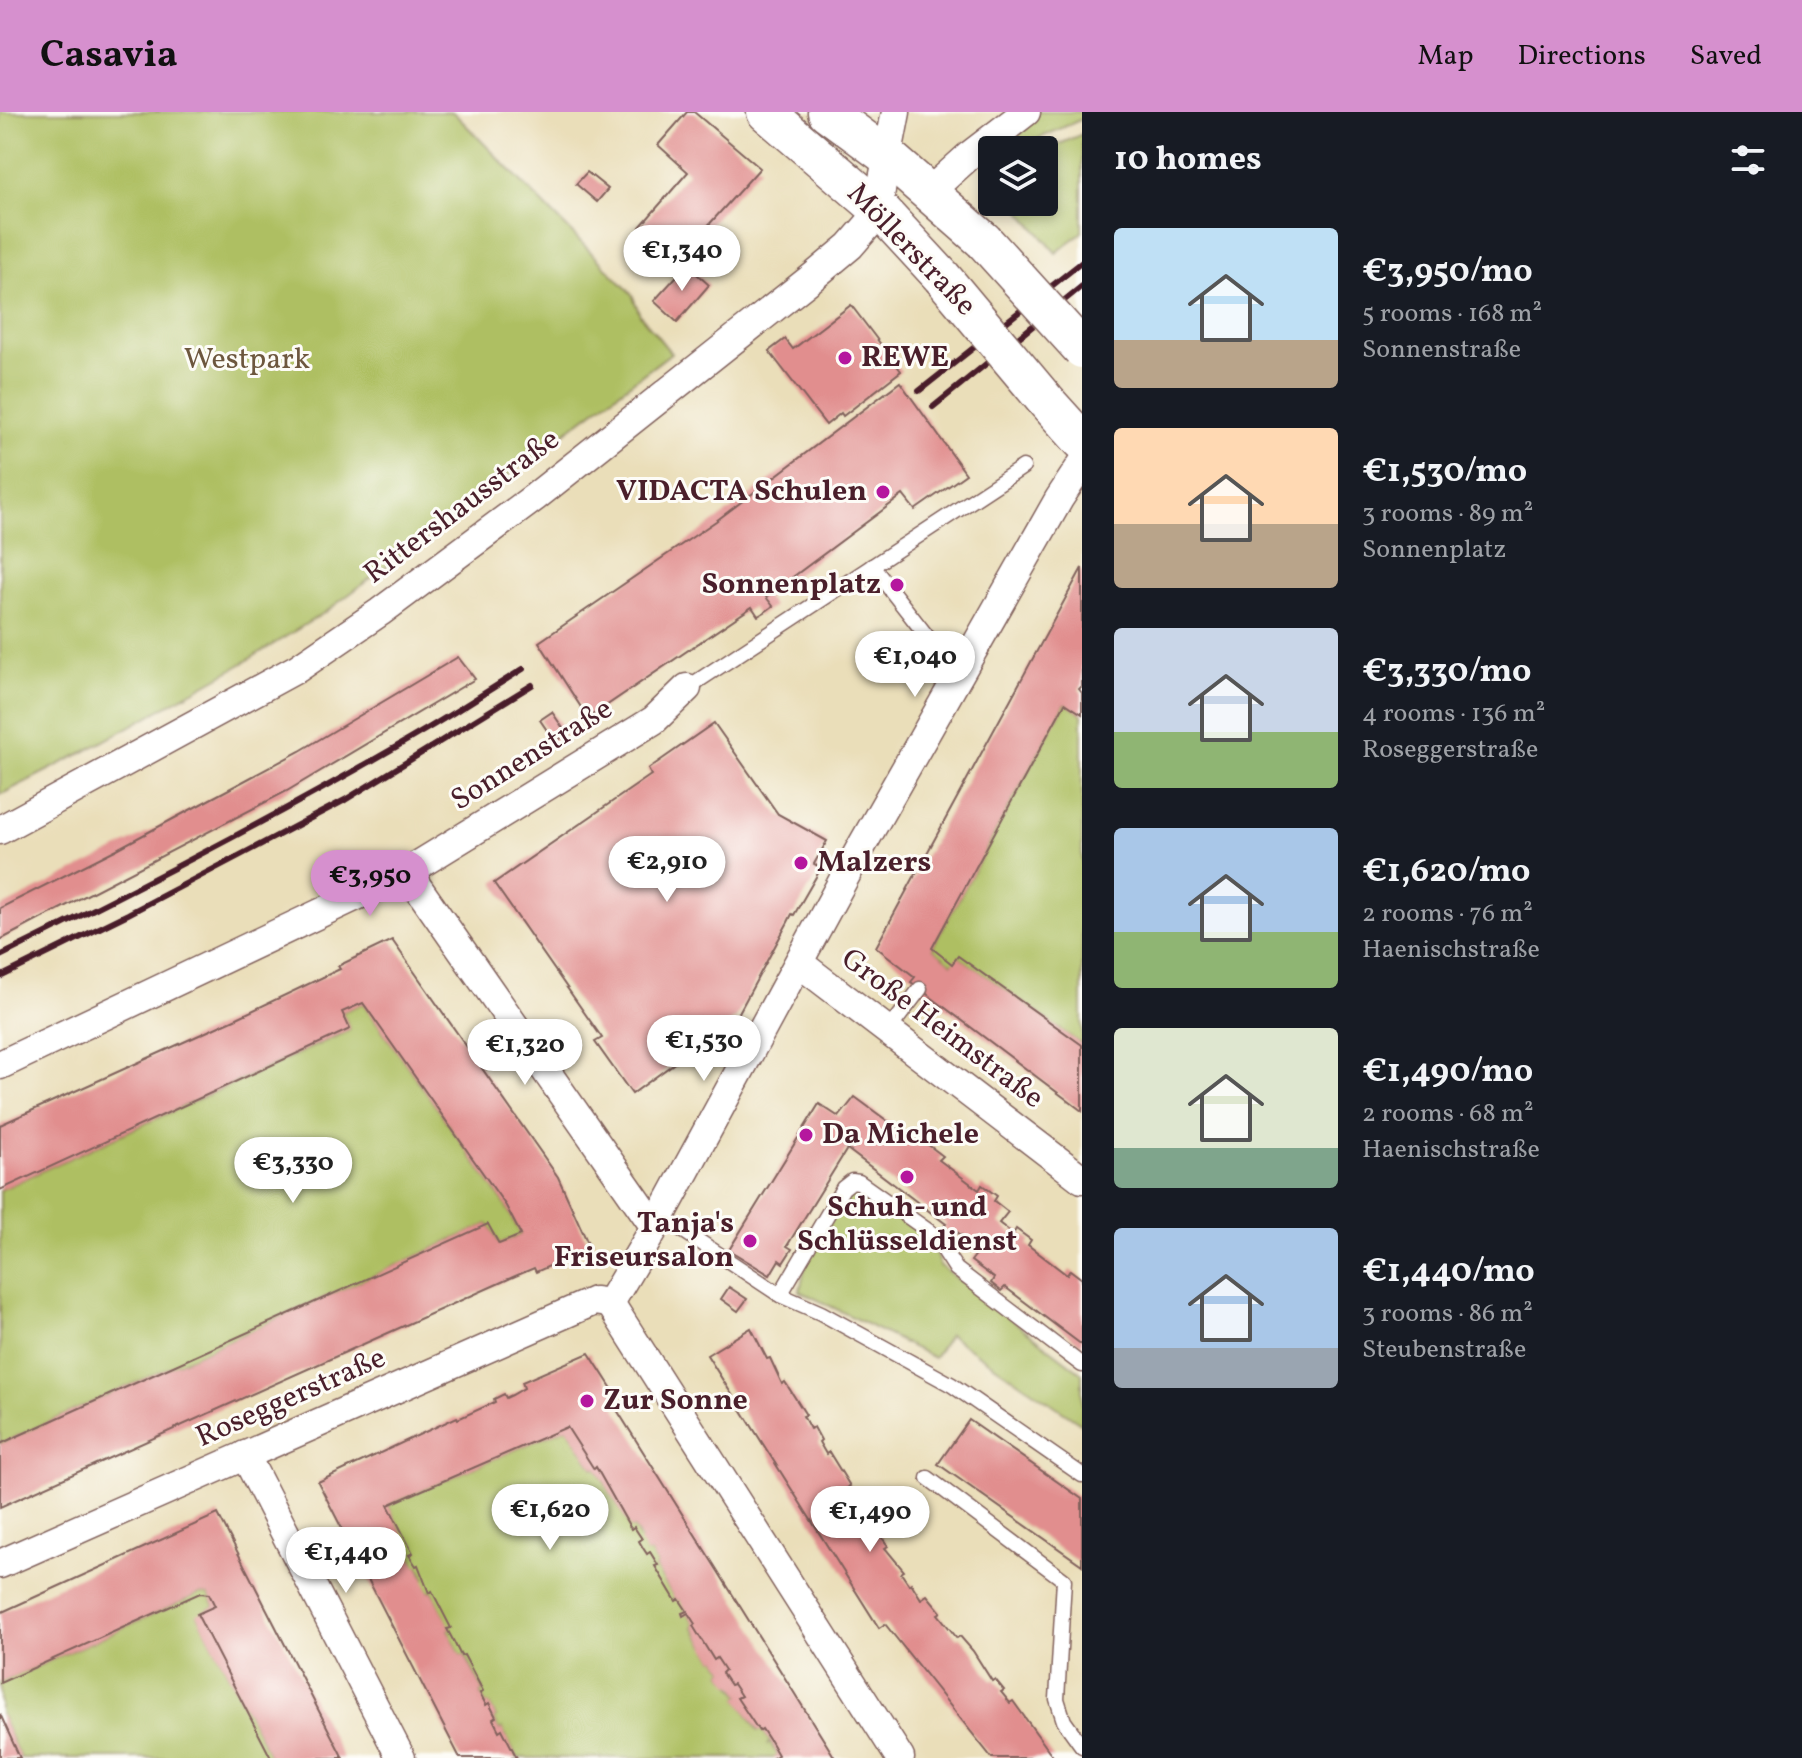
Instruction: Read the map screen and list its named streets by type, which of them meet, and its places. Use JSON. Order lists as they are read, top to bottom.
{
  "streets": {
    "main road": ["Möllerstraße"],
    "street": [
      "Rittershausstraße",
      "Sonnenstraße",
      "Große Heimstraße",
      "Roseggerstraße"
    ]
  },
  "crossings": [
    ["Möllerstraße", "Rittershausstraße"]
  ],
  "parks": ["Westpark"],
  "places": [
    "REWE",
    "VIDACTA Schulen",
    "Sonnenplatz",
    "Malzers",
    "Da Michele",
    "Schuh- und Schlüsseldienst",
    "Tanja's Friseursalon",
    "Zur Sonne"
  ],
  "page": {
    "header": "Casavia",
    "nav": ["Map", "Directions", "Saved"],
    "heading": "10 homes",
    "list": [
      {
        "name": "€3,950/mo",
        "note": "5 rooms · 168 m² · Sonnenstraße"
      },
      {
        "name": "€1,530/mo",
        "note": "3 rooms · 89 m² · Sonnenplatz"
      },
      {
        "name": "€3,330/mo",
        "note": "4 rooms · 136 m² · Roseggerstraße"
      },
      {
        "name": "€1,620/mo",
        "note": "2 rooms · 76 m² · Haenischstraße"
      },
      {
        "name": "€1,490/mo",
        "note": "2 rooms · 68 m² · Haenischstraße"
      },
      {
        "name": "€1,440/mo",
        "note": "3 rooms · 86 m² · Steubenstraße"
      }
    ],
    "price": [
      "€1,340",
      "€1,040",
      "€2,910",
      "€3,950",
      "€1,530",
      "€1,320",
      "€3,330",
      "€1,620",
      "€1,490",
      "€1,440"
    ]
  }
}
